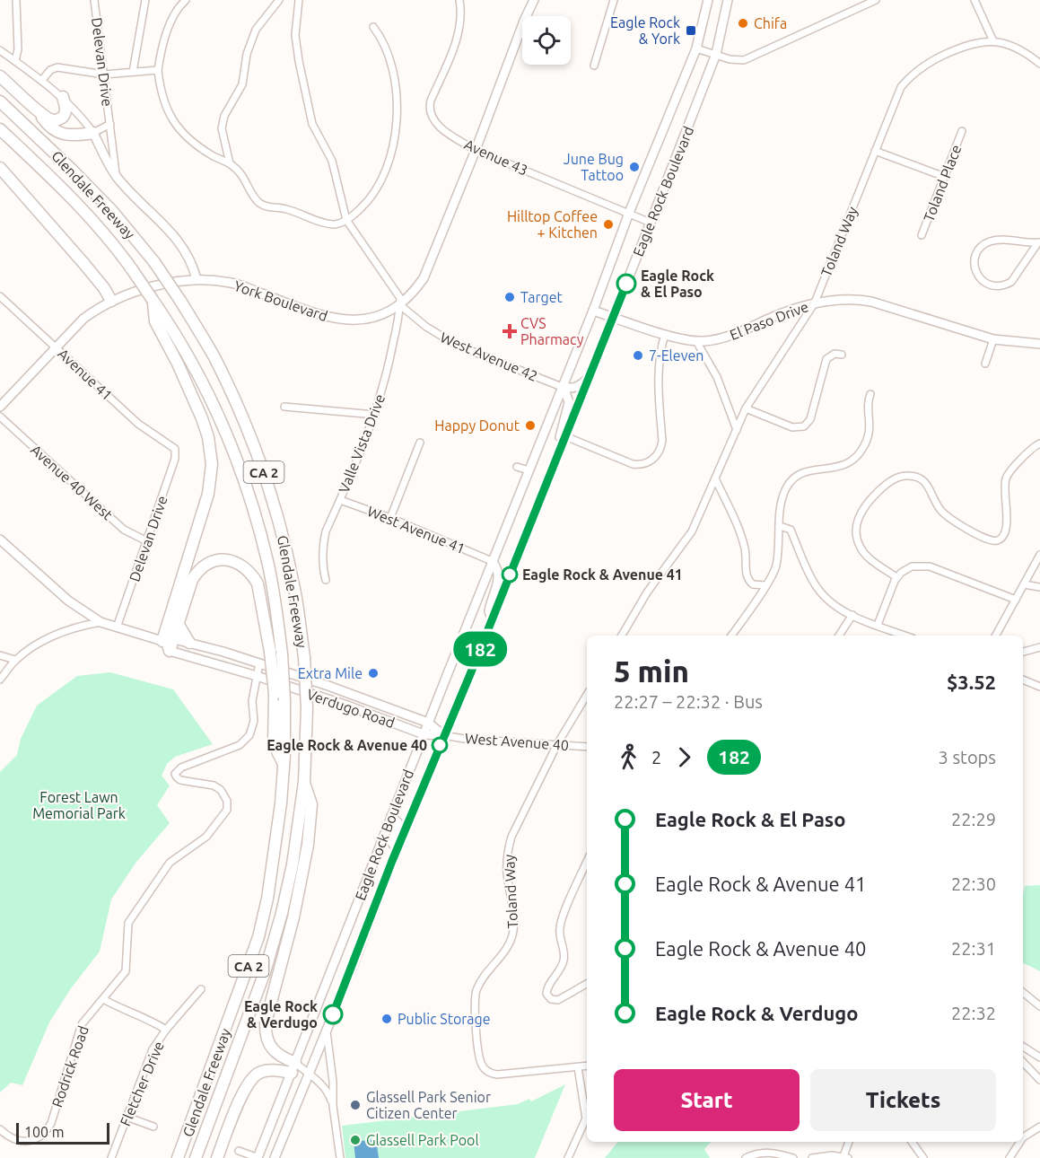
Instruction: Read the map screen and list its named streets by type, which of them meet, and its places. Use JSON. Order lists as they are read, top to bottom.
{
  "streets": {
    "highway": ["Glendale Freeway", "CA 2"],
    "main road": [
      "Eagle Rock Boulevard",
      "York Boulevard",
      "El Paso Drive",
      "Verdugo Road"
    ],
    "street": [
      "Delevan Drive",
      "Avenue 43",
      "Toland Place",
      "Toland Way",
      "West Avenue 42",
      "Avenue 41",
      "Valle Vista Drive",
      "Avenue 40 West",
      "West Avenue 41",
      "West Avenue 40",
      "Rodrick Road",
      "Fletcher Drive"
    ]
  },
  "crossings": [
    ["Delevan Drive", "Avenue 41"],
    ["Delevan Drive", "Avenue 40 West"],
    ["Delevan Drive", "Verdugo Road"],
    ["Avenue 43", "Eagle Rock Boulevard"],
    ["Avenue 43", "York Boulevard"],
    ["Eagle Rock Boulevard", "El Paso Drive"],
    ["Eagle Rock Boulevard", "West Avenue 42"],
    ["Eagle Rock Boulevard", "West Avenue 41"],
    ["Eagle Rock Boulevard", "Verdugo Road"],
    ["Eagle Rock Boulevard", "West Avenue 40"],
    ["Toland Way", "El Paso Drive"],
    ["Toland Way", "West Avenue 40"],
    ["York Boulevard", "West Avenue 42"],
    ["York Boulevard", "Avenue 41"],
    ["York Boulevard", "Valle Vista Drive"],
    ["West Avenue 42", "Valle Vista Drive"],
    ["Valle Vista Drive", "West Avenue 41"],
    ["Verdugo Road", "West Avenue 40"],
    ["Verdugo Road", "Rodrick Road"]
  ],
  "parks": ["Forest Lawn Memorial Park"],
  "places": {
    "other": [
      "Chifa",
      "June Bug Tattoo",
      "Hilltop Coffee + Kitchen",
      "Eagle Rock & El Paso",
      "Target",
      "7-Eleven",
      "Happy Donut",
      "Eagle Rock & Avenue 41",
      "Extra Mile",
      "Eagle Rock & Avenue 40",
      "Eagle Rock & Verdugo",
      "Public Storage",
      "Glassell Park Senior Citizen Center",
      "Glassell Park Pool"
    ],
    "transit": ["Eagle Rock & York"],
    "health": ["CVS Pharmacy"]
  },
  "lines": ["bus line 182"],
  "scale_bar": "100 m",
  "page": {
    "on_map": "182",
    "heading": ["5 min", "22:27 – 22:32 · Bus", "$3.52"],
    "legs": ["2", "182", "3 stops"],
    "list": [
      {
        "name": "Eagle Rock & El Paso",
        "value": "22:29"
      },
      {
        "name": "Eagle Rock & Avenue 41",
        "value": "22:30"
      },
      {
        "name": "Eagle Rock & Avenue 40",
        "value": "22:31"
      },
      {
        "name": "Eagle Rock & Verdugo",
        "value": "22:32"
      }
    ],
    "buttons": ["Start", "Tickets"],
    "scale": "100 m"
  }
}
